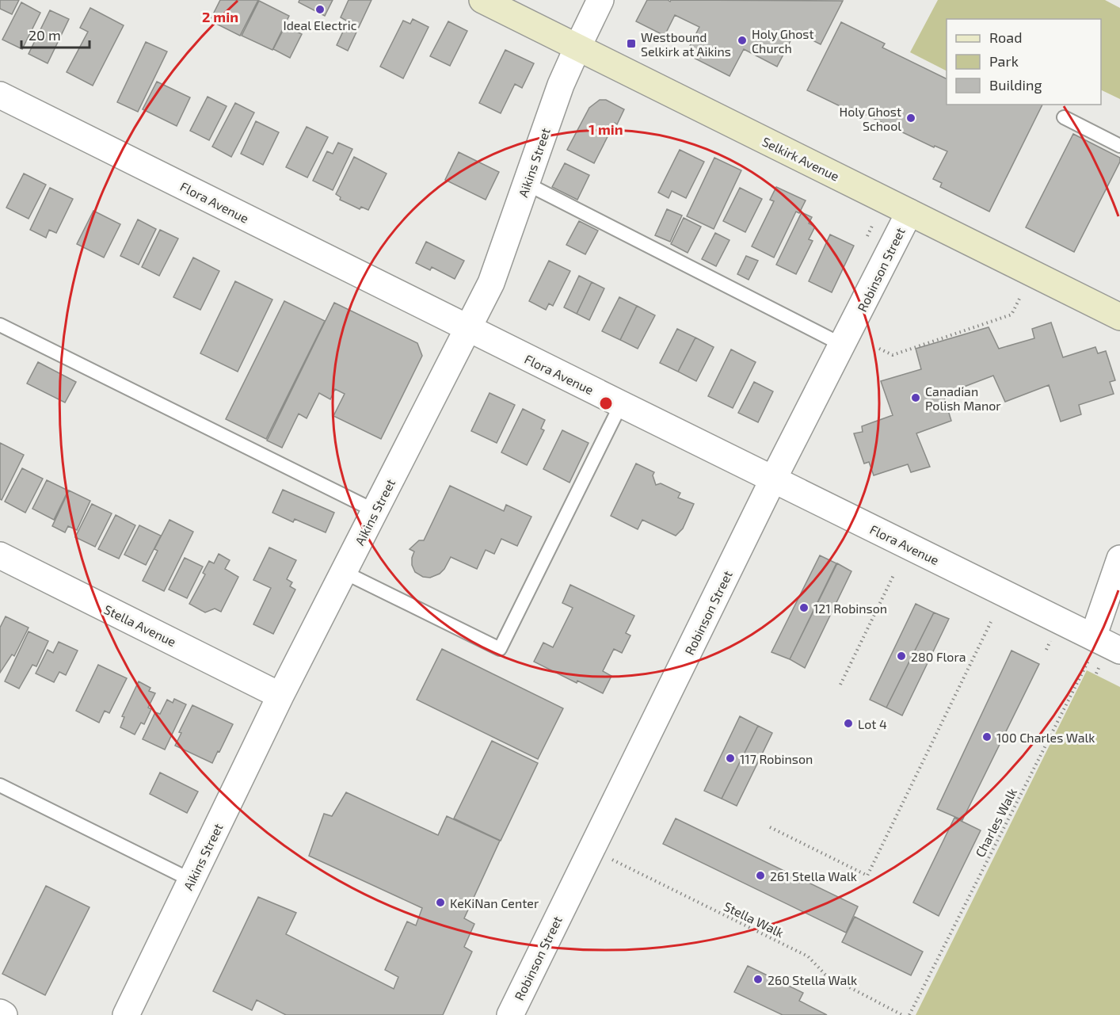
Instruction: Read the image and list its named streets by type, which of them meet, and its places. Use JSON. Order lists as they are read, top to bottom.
{
  "streets": {
    "main road": ["Selkirk Avenue"],
    "street": [
      "Aikins Street",
      "Flora Avenue",
      "Robinson Street",
      "Stella Avenue"
    ],
    "path": ["Charles Walk", "Stella Walk"]
  },
  "crossings": [
    ["Selkirk Avenue", "Aikins Street"],
    ["Selkirk Avenue", "Robinson Street"],
    ["Aikins Street", "Flora Avenue"],
    ["Aikins Street", "Stella Avenue"],
    ["Flora Avenue", "Robinson Street"],
    ["Flora Avenue", "Charles Walk"],
    ["Robinson Street", "Stella Walk"]
  ],
  "places": {
    "other": [
      "Ideal Electric",
      "Holy Ghost Church",
      "Holy Ghost School",
      "Canadian Polish Manor",
      "121 Robinson",
      "280 Flora",
      "Lot 4",
      "100 Charles Walk",
      "117 Robinson",
      "261 Stella Walk",
      "KeKiNan Center",
      "260 Stella Walk"
    ],
    "transit": ["Westbound Selkirk at Aikins"]
  },
  "legend": ["Road", "Park", "Building"],
  "scale_bar": "20 m",
  "rings": ["2 min", "1 min"]
}
